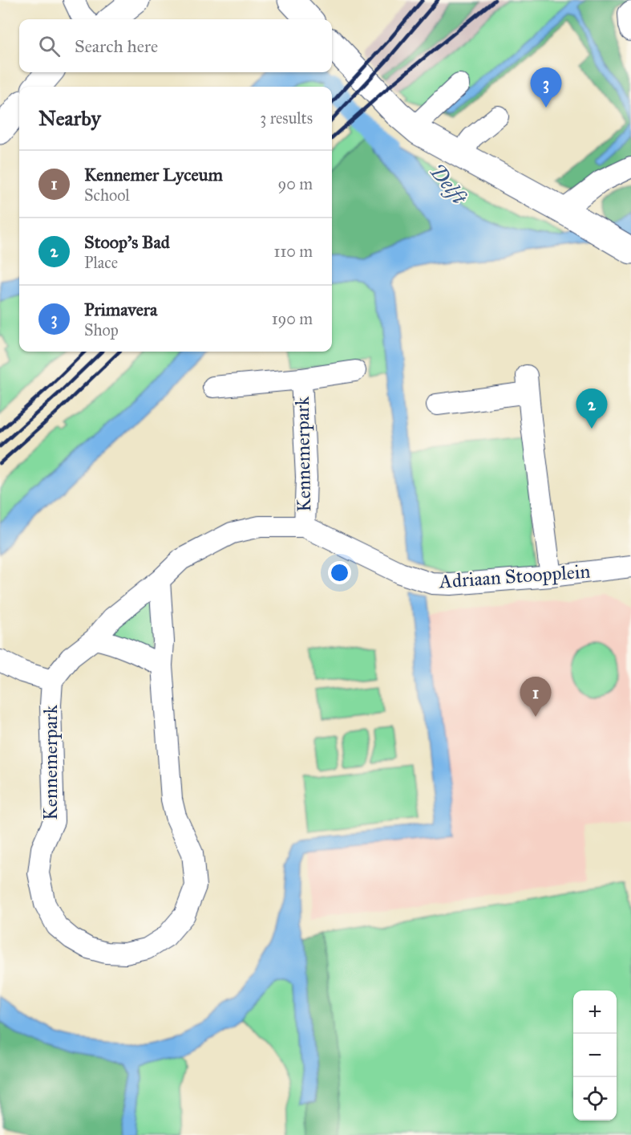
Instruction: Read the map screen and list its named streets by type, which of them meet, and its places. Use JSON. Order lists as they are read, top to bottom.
{
  "streets": {
    "street": ["Kennemerpark", "Adriaan Stoopplein"]
  },
  "crossings": [
    ["Kennemerpark", "Adriaan Stoopplein"]
  ],
  "water": ["Delft"],
  "page": {
    "search": "Search here",
    "pins": ["3", "2", "1"],
    "heading": ["Nearby", "3 results"],
    "list": [
      {
        "mark": "1",
        "name": "Kennemer Lyceum",
        "note": "School",
        "value": "90 m"
      },
      {
        "mark": "2",
        "name": "Stoop's Bad",
        "note": "Place",
        "value": "110 m"
      },
      {
        "mark": "3",
        "name": "Primavera",
        "note": "Shop",
        "value": "190 m"
      }
    ],
    "map_buttons": ["+", "−"]
  }
}
